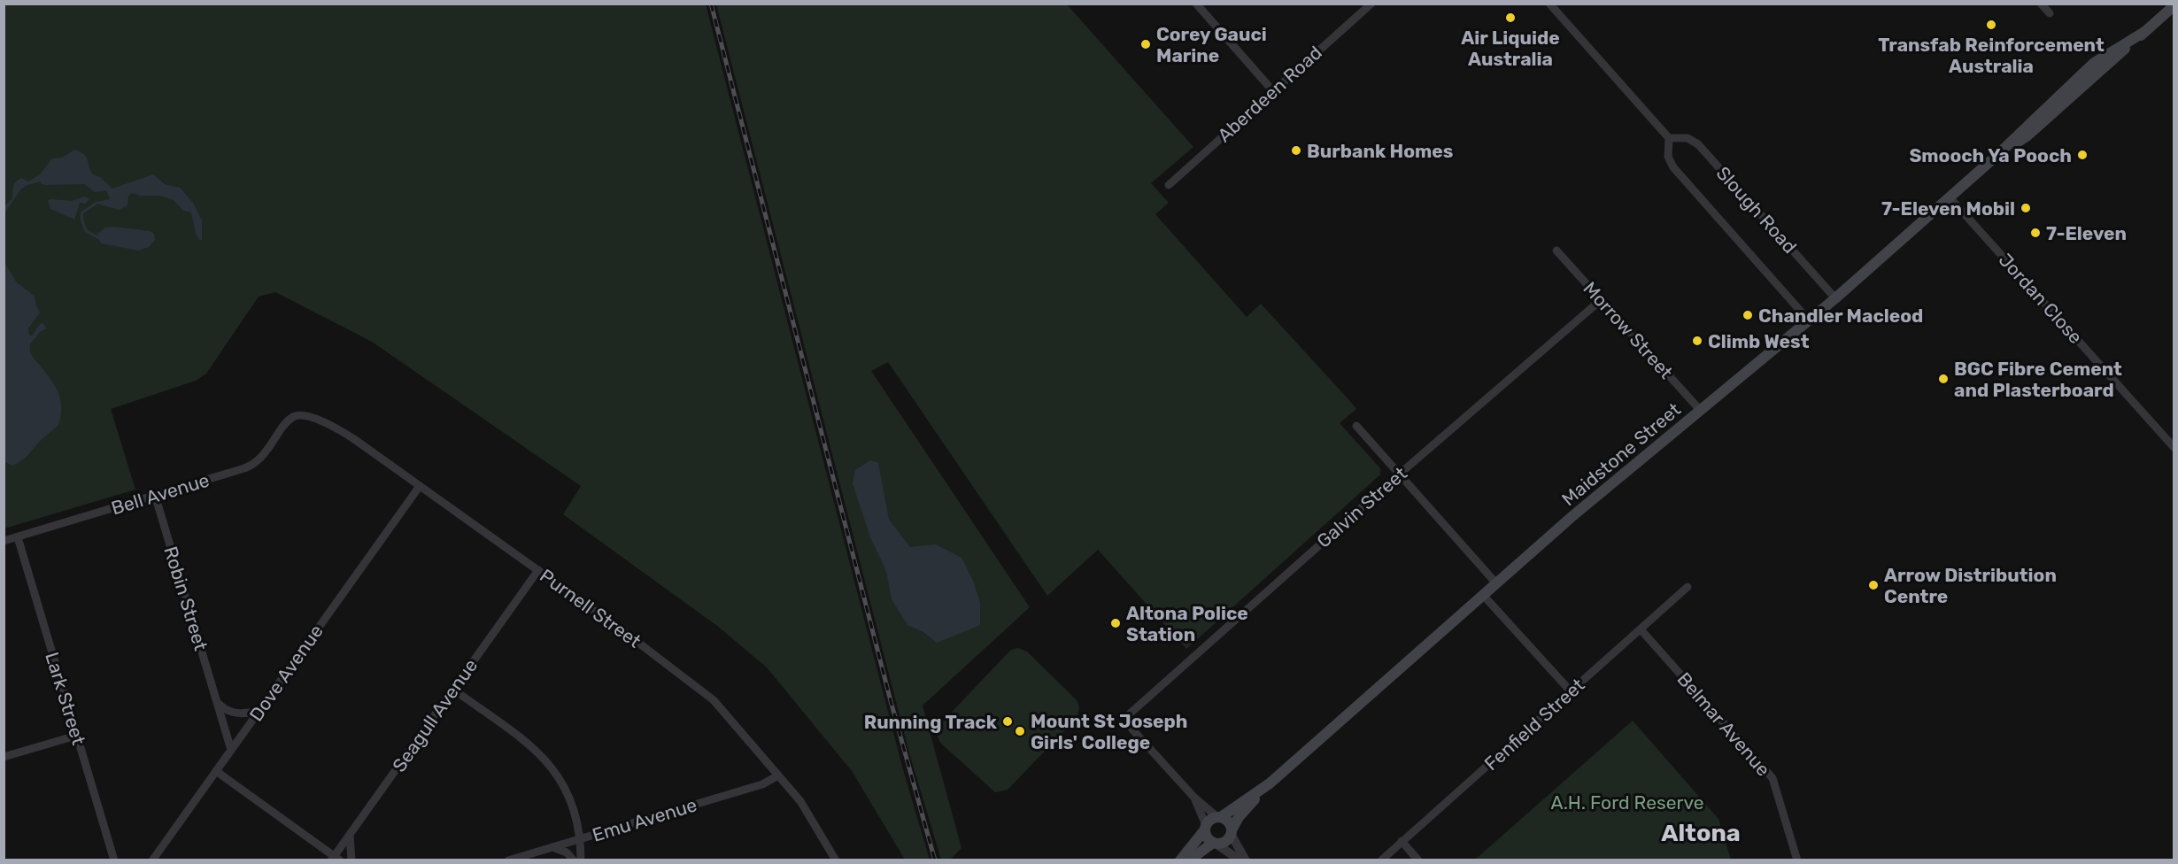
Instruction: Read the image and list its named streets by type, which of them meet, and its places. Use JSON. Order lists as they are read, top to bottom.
{
  "streets": {
    "main road": ["Maidstone Street"],
    "street": [
      "Aberdeen Road",
      "Slough Road",
      "Jordan Close",
      "Morrow Street",
      "Bell Avenue",
      "Galvin Street",
      "Robin Street",
      "Purnell Street",
      "Dove Avenue",
      "Lark Street",
      "Seagull Avenue",
      "Fenfield Street",
      "Belmar Avenue",
      "Emu Avenue"
    ]
  },
  "crossings": [
    ["Slough Road", "Maidstone Street"],
    ["Jordan Close", "Maidstone Street"],
    ["Morrow Street", "Maidstone Street"],
    ["Morrow Street", "Galvin Street"],
    ["Bell Avenue", "Robin Street"],
    ["Bell Avenue", "Purnell Street"],
    ["Bell Avenue", "Lark Street"],
    ["Robin Street", "Dove Avenue"],
    ["Purnell Street", "Dove Avenue"],
    ["Purnell Street", "Seagull Avenue"],
    ["Purnell Street", "Emu Avenue"],
    ["Fenfield Street", "Belmar Avenue"]
  ],
  "districts": ["Altona"],
  "parks": ["A.H. Ford Reserve"],
  "places": [
    "Air Liquide Australia",
    "Transfab Reinforcement Australia",
    "Corey Gauci Marine",
    "Burbank Homes",
    "Smooch Ya Pooch",
    "7-Eleven Mobil",
    "7-Eleven",
    "Chandler Macleod",
    "Climb West",
    "BGC Fibre Cement and Plasterboard",
    "Arrow Distribution Centre",
    "Altona Police Station",
    "Running Track",
    "Mount St Joseph Girls' College"
  ]
}
